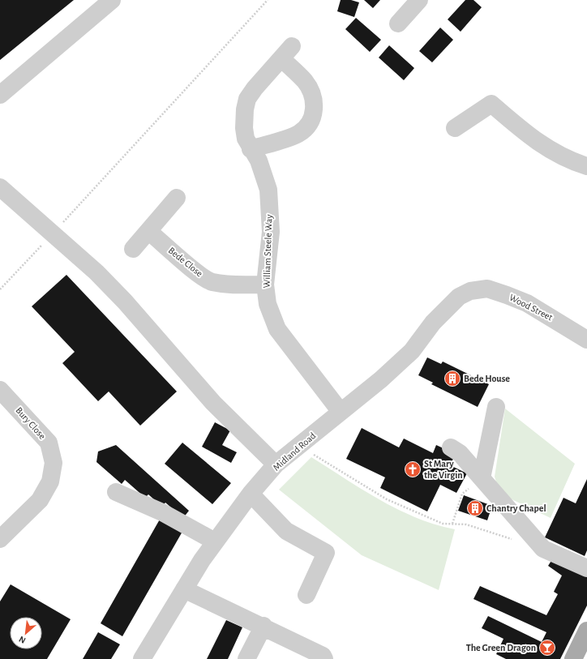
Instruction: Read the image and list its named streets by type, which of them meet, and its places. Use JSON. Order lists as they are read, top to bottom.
{
  "streets": {
    "street": [
      "William Steele Way",
      "Bede Close",
      "Wood Street",
      "Bury Close",
      "Midland Road"
    ]
  },
  "crossings": [
    ["William Steele Way", "Bede Close"],
    ["William Steele Way", "Midland Road"],
    ["Wood Street", "Midland Road"]
  ],
  "places": {
    "building": ["Bede House", "Chantry Chapel"],
    "church": ["St Mary the Virgin"],
    "bar": ["The Green Dragon"]
  },
  "north": "bottom left"
}
